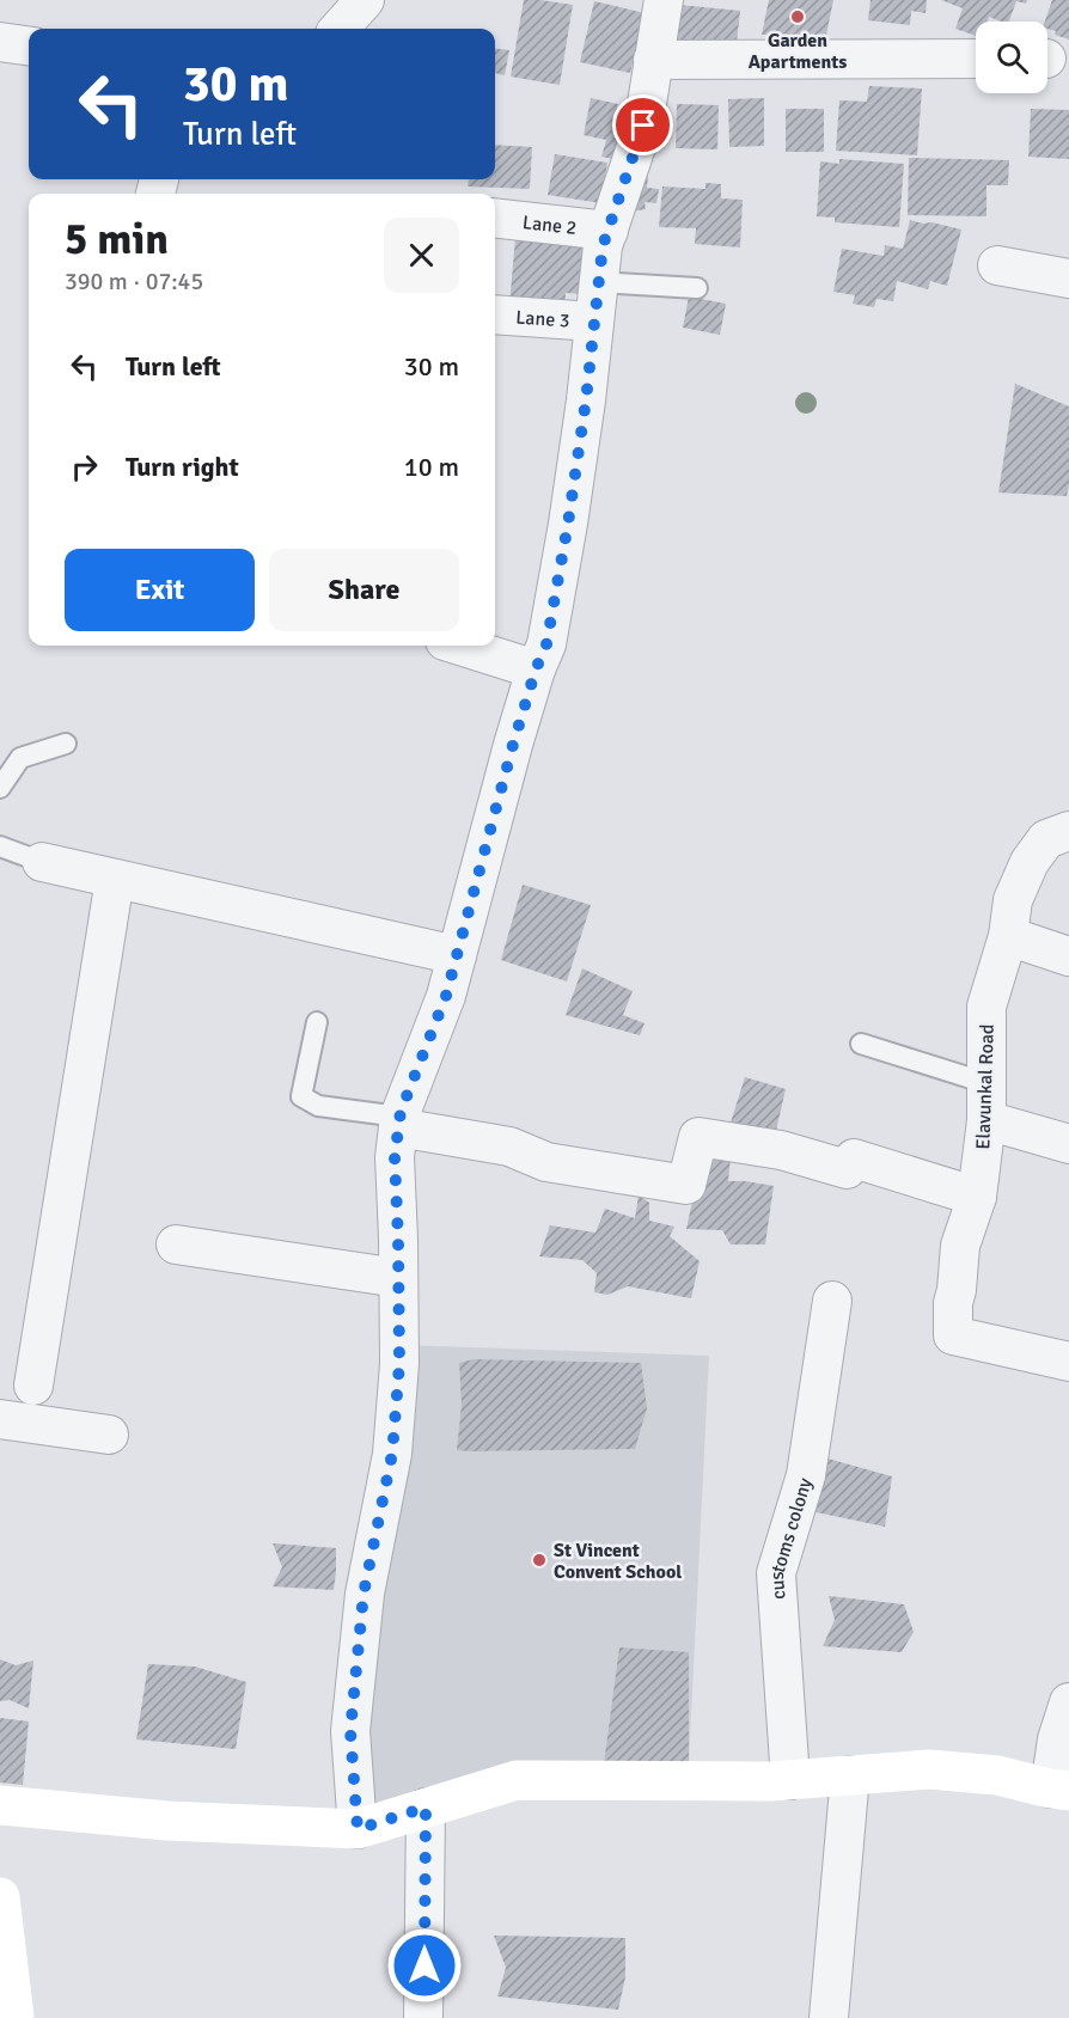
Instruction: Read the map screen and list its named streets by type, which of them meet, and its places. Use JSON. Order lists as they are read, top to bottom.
{
  "streets": {
    "street": [
      "Lane 2",
      "Lane 3",
      "Elavunkal Road",
      "customs colony"
    ]
  },
  "places": ["Garden Apartments", "St Vincent Convent School"],
  "page": {
    "turn": ["30 m", "Turn left"],
    "heading": ["5 min", "390 m · 07:45"],
    "list": [
      {
        "name": "Turn left",
        "value": "30 m"
      },
      {
        "name": "Turn right",
        "value": "10 m"
      }
    ],
    "buttons": ["Exit", "Share"]
  }
}
